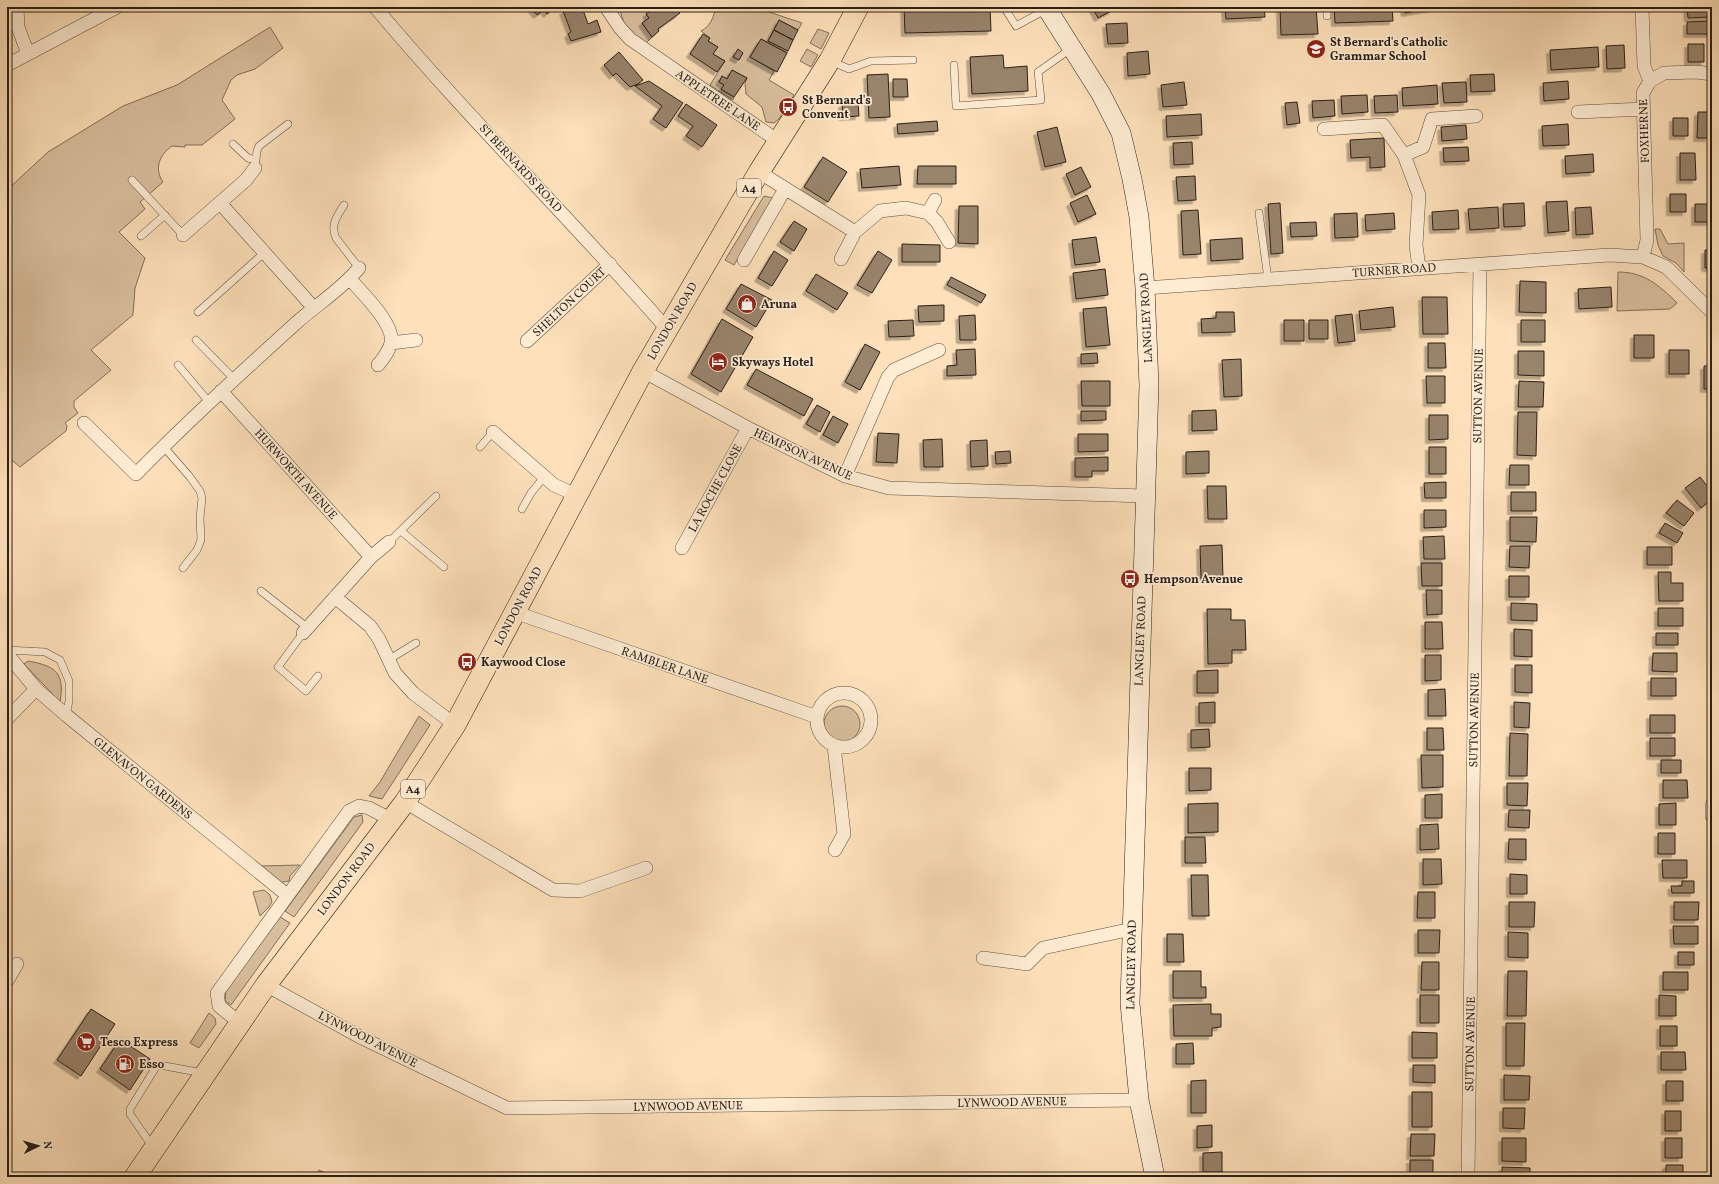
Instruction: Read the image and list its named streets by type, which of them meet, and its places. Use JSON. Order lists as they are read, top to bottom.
{
  "streets": {
    "main road": ["A4", "LONDON ROAD"],
    "street": [
      "APPLETREE LANE",
      "FOXHERNE",
      "ST BERNARDS ROAD",
      "TURNER ROAD",
      "SHELTON COURT",
      "LANGLEY ROAD",
      "SUTTON AVENUE",
      "HEMPSON AVENUE",
      "HURWORTH AVENUE",
      "LA ROCHE CLOSE",
      "RAMBLER LANE",
      "GLENAVON GARDENS",
      "LYNWOOD AVENUE"
    ]
  },
  "crossings": [
    ["APPLETREE LANE", "LONDON ROAD"],
    ["FOXHERNE", "TURNER ROAD"],
    ["ST BERNARDS ROAD", "SHELTON COURT"],
    ["ST BERNARDS ROAD", "LONDON ROAD"],
    ["TURNER ROAD", "LANGLEY ROAD"],
    ["TURNER ROAD", "SUTTON AVENUE"],
    ["LANGLEY ROAD", "HEMPSON AVENUE"],
    ["LANGLEY ROAD", "LYNWOOD AVENUE"],
    ["LONDON ROAD", "HEMPSON AVENUE"],
    ["LONDON ROAD", "RAMBLER LANE"],
    ["LONDON ROAD", "LYNWOOD AVENUE"],
    ["HEMPSON AVENUE", "LA ROCHE CLOSE"]
  ],
  "places": {
    "school or university": ["St Bernard's Catholic Grammar School"],
    "bus stop": ["St Bernard's Convent", "Hempson Avenue", "Kaywood Close"],
    "shop": ["Aruna"],
    "hotel": ["Skyways Hotel"],
    "supermarket": ["Tesco Express"],
    "fuel station": ["Esso"]
  },
  "north": "right"
}
